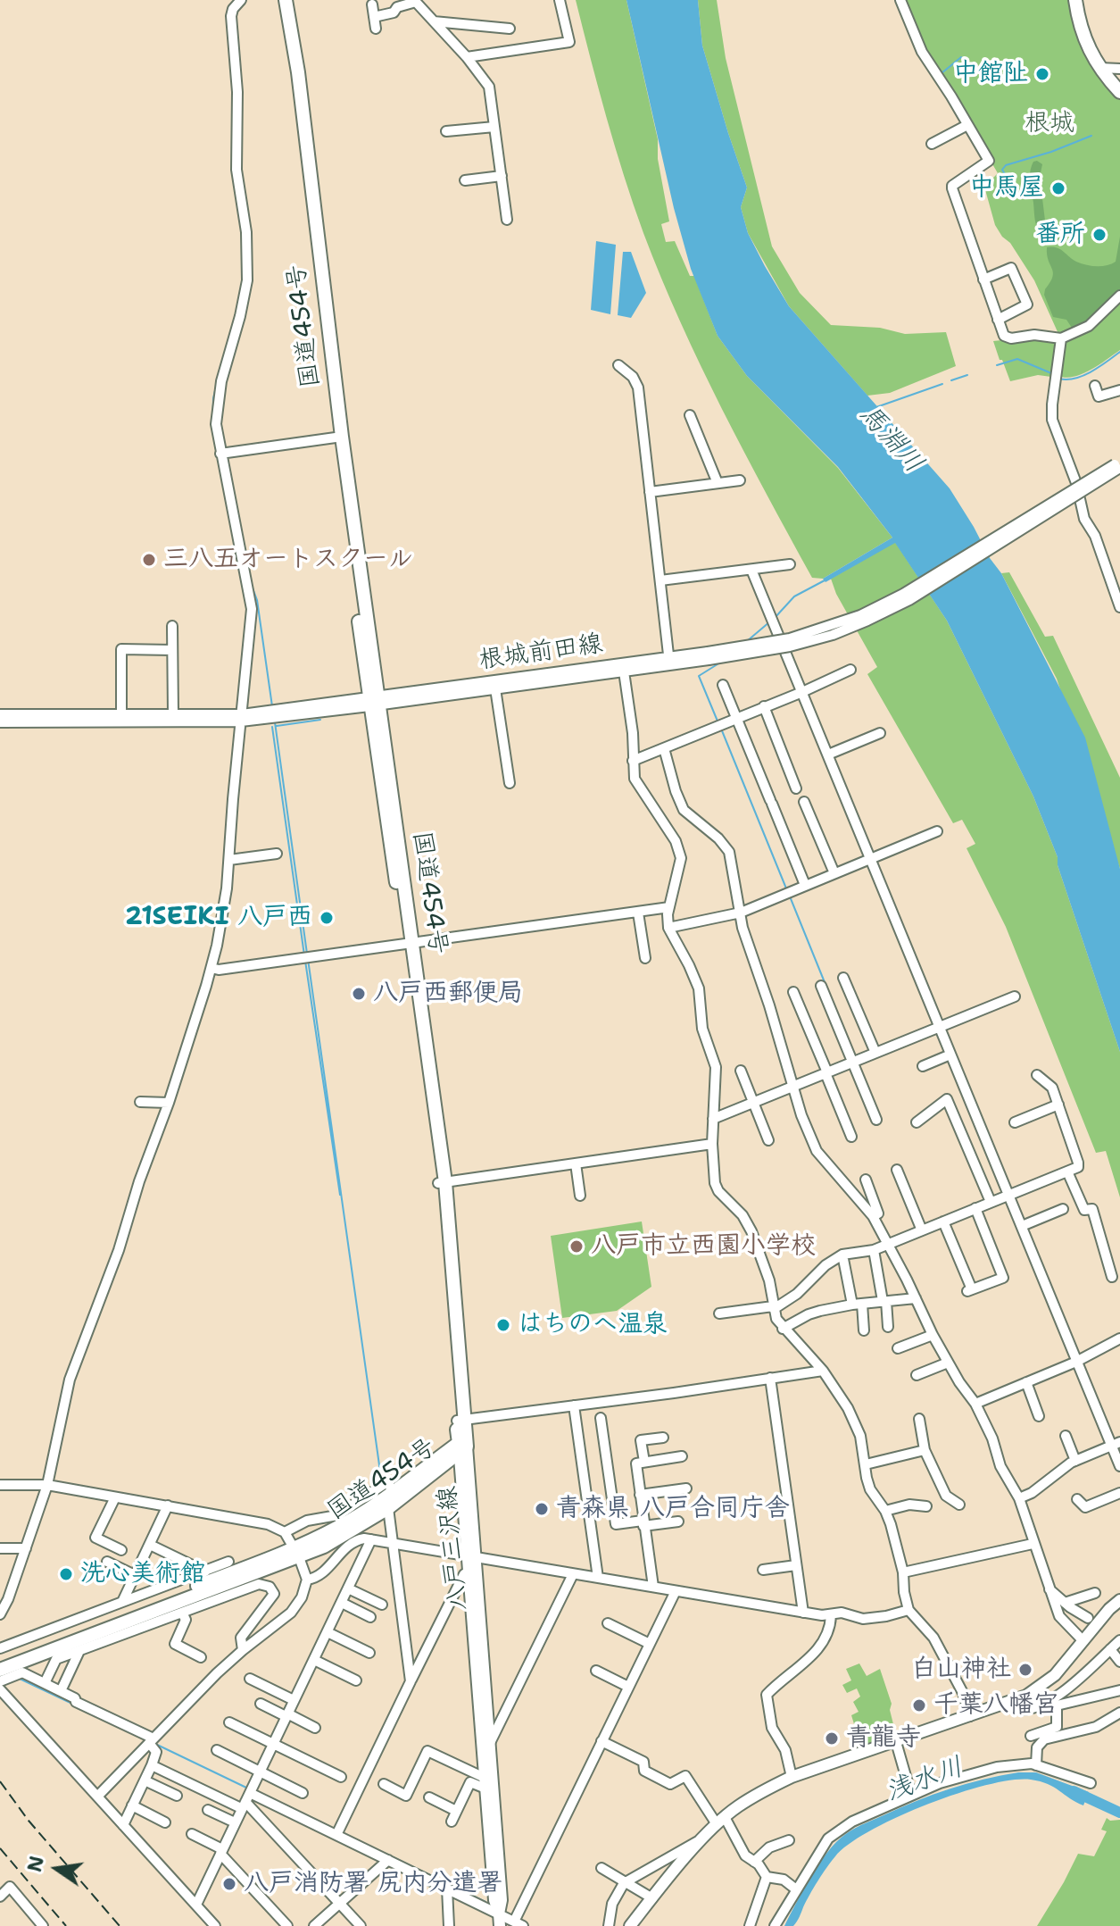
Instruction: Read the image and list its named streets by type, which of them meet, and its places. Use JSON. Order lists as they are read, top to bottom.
{
  "streets": {
    "highway": ["国道454号"],
    "main road": ["八戸三沢線"],
    "street": ["根城前田線"]
  },
  "crossings": [
    ["国道454号", "根城前田線"],
    ["国道454号", "八戸三沢線"]
  ],
  "water": ["馬淵川", "浅水川"],
  "parks": ["根城"],
  "places": [
    "中館阯",
    "中馬屋",
    "番所",
    "三八五オートスクール",
    "21SEIKI 八戸西",
    "八戸西郵便局",
    "八戸市立西園小学校",
    "はちのへ温泉",
    "青森県 八戸合同庁舎",
    "洗心美術館",
    "白山神社",
    "千葉八幡宮",
    "青龍寺",
    "八戸消防署 尻内分遣署"
  ],
  "north": "left"
}
